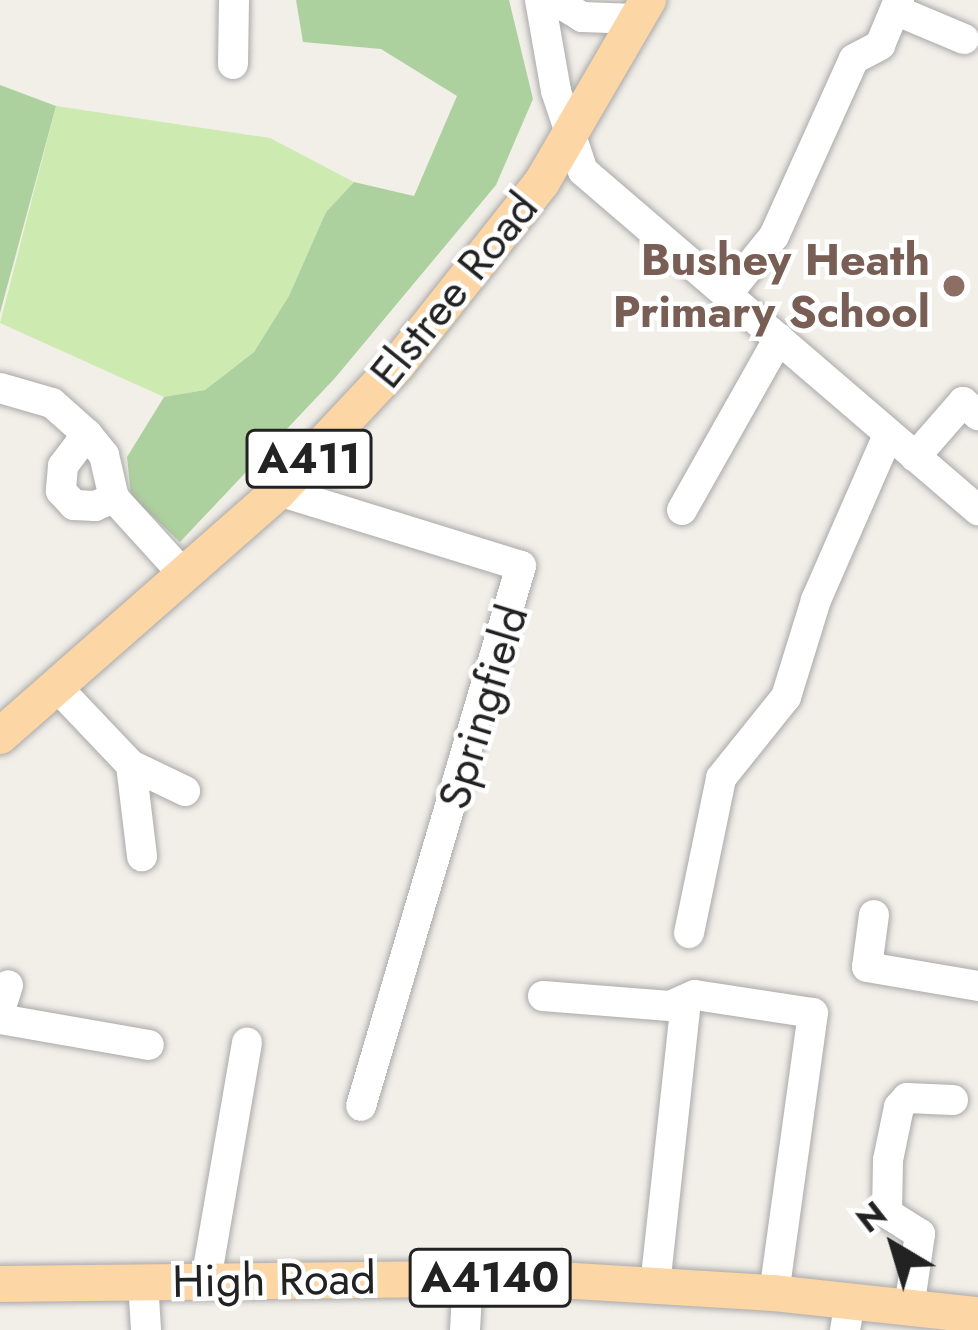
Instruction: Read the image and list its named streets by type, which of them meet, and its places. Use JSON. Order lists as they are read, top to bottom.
{
  "streets": {
    "main road": [
      "Elstree Road",
      "A411",
      "A4140",
      "High Road"
    ],
    "street": ["Springfield"]
  },
  "crossings": [
    ["Elstree Road", "Springfield"]
  ],
  "places": ["Bushey Heath Primary School"],
  "north": "top left"
}
